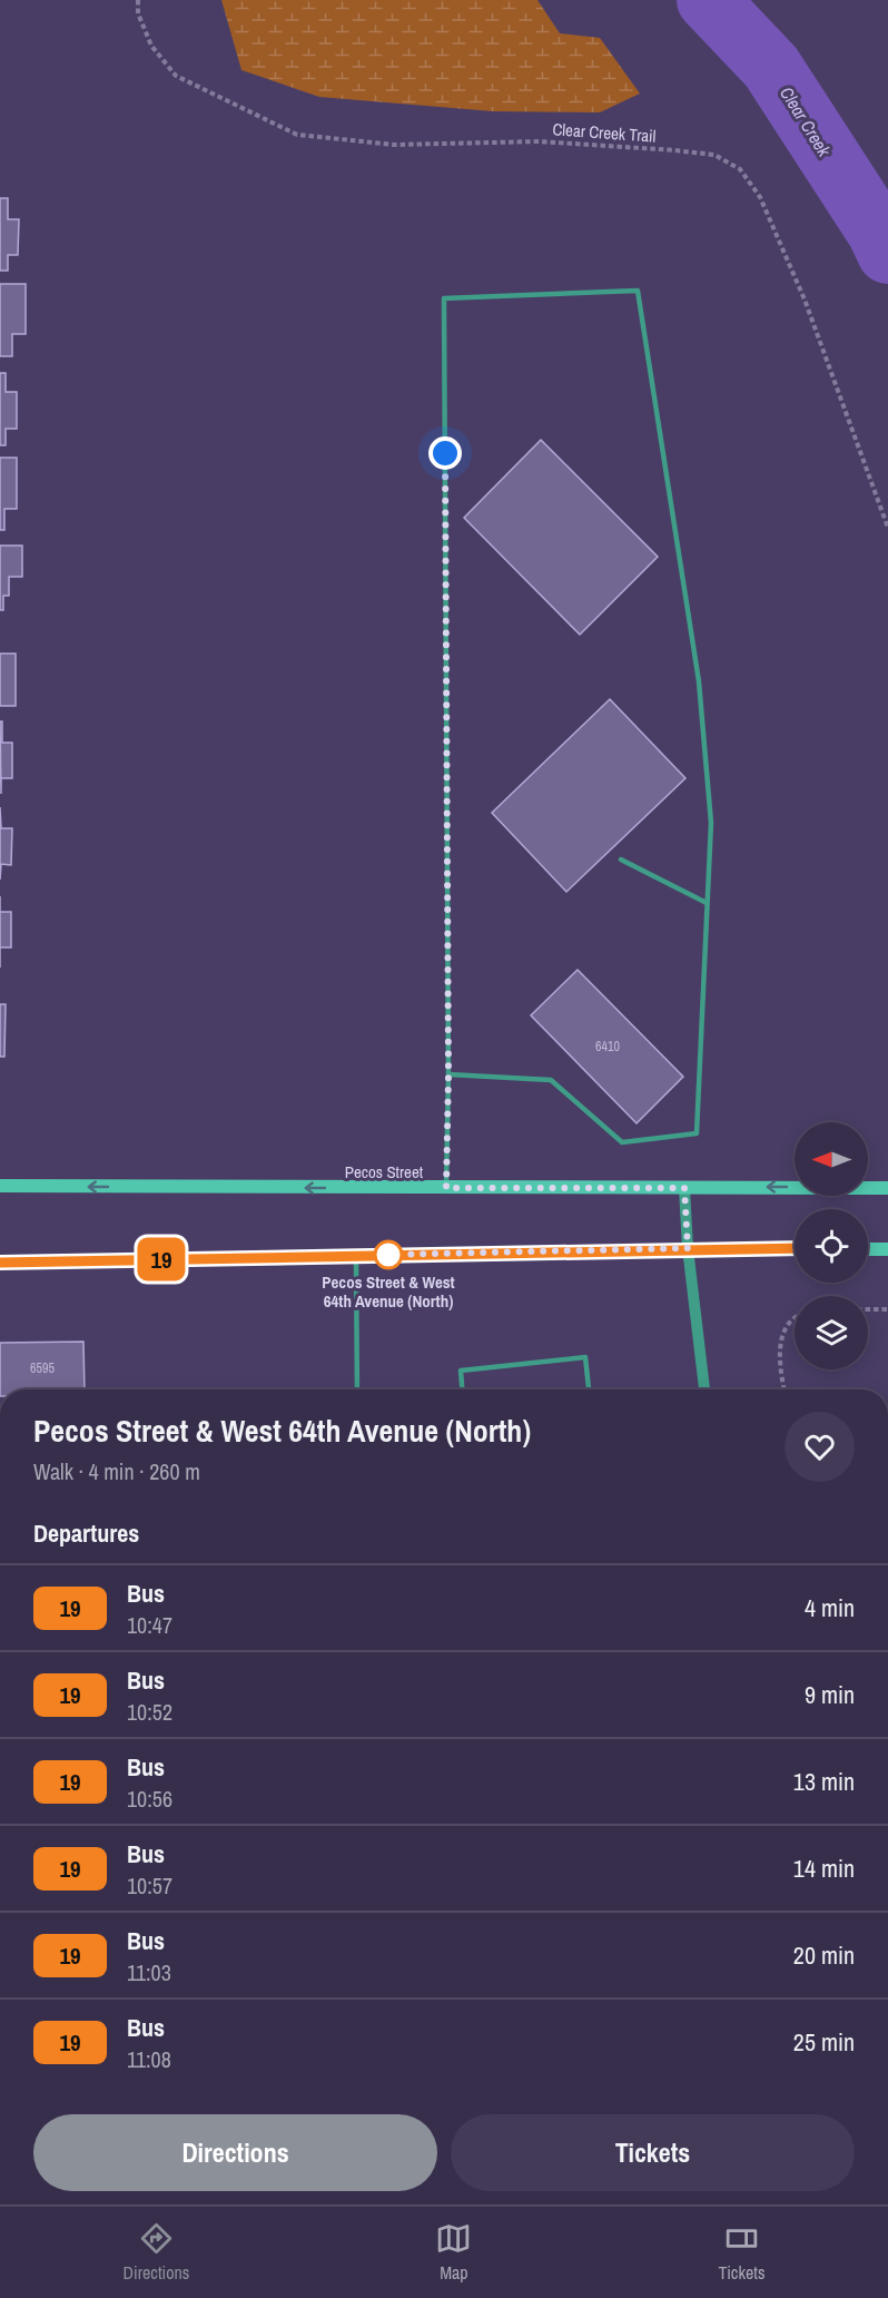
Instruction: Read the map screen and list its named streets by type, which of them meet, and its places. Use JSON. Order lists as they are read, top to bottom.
{
  "streets": {
    "main road": ["Pecos Street"],
    "path": ["Clear Creek Trail"]
  },
  "water": ["Clear Creek"],
  "places": ["Pecos Street & West 64th Avenue (North)"],
  "lines": ["bus line 19"],
  "house_numbers": ["6410", "6595"],
  "north": "left",
  "page": {
    "on_map": "19",
    "heading": [
      ["Pecos Street & West 64th Avenue (North)", "Walk · 4 min · 260 m"],
      "Departures"
    ],
    "list": [
      {
        "mark": "19",
        "name": "Bus",
        "note": "10:47",
        "value": "4 min"
      },
      {
        "mark": "19",
        "name": "Bus",
        "note": "10:52",
        "value": "9 min"
      },
      {
        "mark": "19",
        "name": "Bus",
        "note": "10:56",
        "value": "13 min"
      },
      {
        "mark": "19",
        "name": "Bus",
        "note": "10:57",
        "value": "14 min"
      },
      {
        "mark": "19",
        "name": "Bus",
        "note": "11:03",
        "value": "20 min"
      },
      {
        "mark": "19",
        "name": "Bus",
        "note": "11:08",
        "value": "25 min"
      }
    ],
    "buttons": ["Directions", "Tickets"],
    "tabs": ["Directions", "Map", "Tickets"]
  }
}
